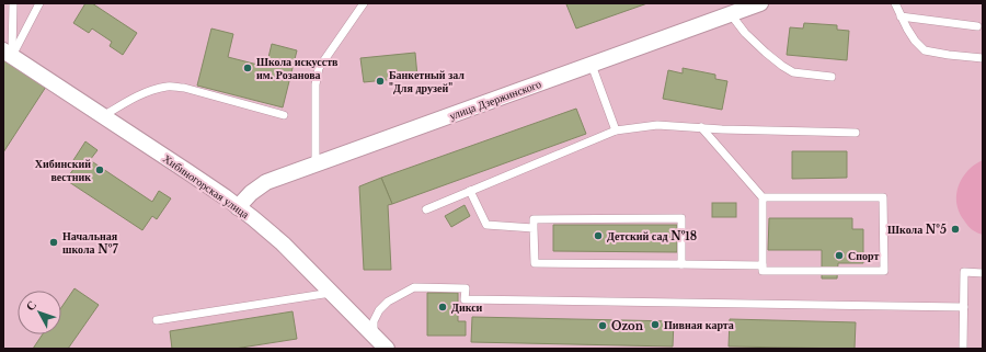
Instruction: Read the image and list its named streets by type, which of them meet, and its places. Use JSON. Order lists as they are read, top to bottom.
{
  "streets": {
    "street": ["улица Дзержинского", "Хибиногорская улица"]
  },
  "crossings": [
    ["улица Дзержинского", "Хибиногорская улица"]
  ],
  "places": [
    "Школа искусств им. Розанова",
    "Банкетный зал \"Для друзей\"",
    "Хибинский вестник",
    "Школа №5",
    "Детский сад №18",
    "Начальная школа №7",
    "Спорт",
    "Дикси",
    "Пивная карта",
    "Ozon"
  ],
  "north": "top left"
}
